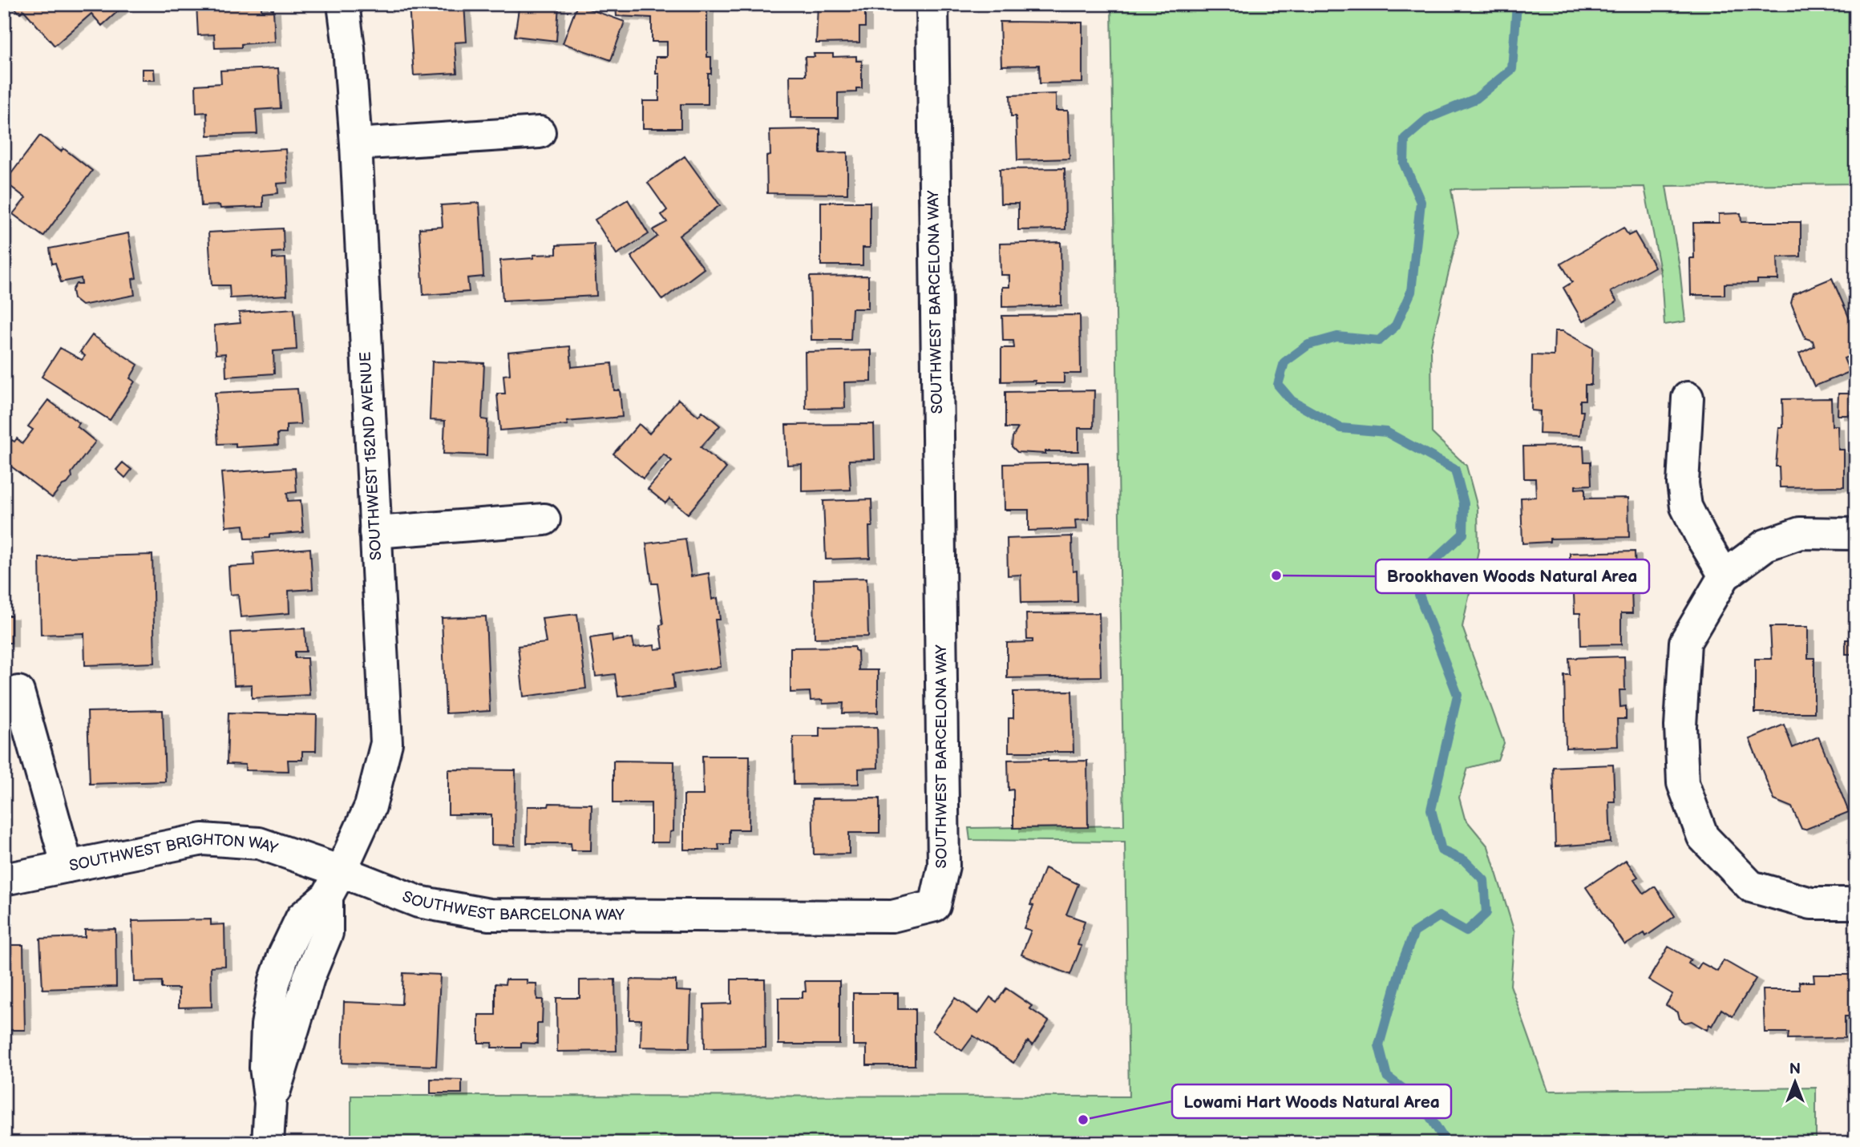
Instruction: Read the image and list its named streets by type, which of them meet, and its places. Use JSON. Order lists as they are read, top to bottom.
{
  "streets": {
    "street": ["SOUTHWEST BARCELONA WAY", "SOUTHWEST 152ND AVENUE", "SOUTHWEST BRIGHTON WAY"]
  },
  "crossings": [
    ["SOUTHWEST BARCELONA WAY", "SOUTHWEST 152ND AVENUE"],
    ["SOUTHWEST BARCELONA WAY", "SOUTHWEST BRIGHTON WAY"],
    ["SOUTHWEST 152ND AVENUE", "SOUTHWEST BRIGHTON WAY"]
  ],
  "places": ["Brookhaven Woods Natural Area", "Lowami Hart Woods Natural Area"],
  "north": "top"
}
